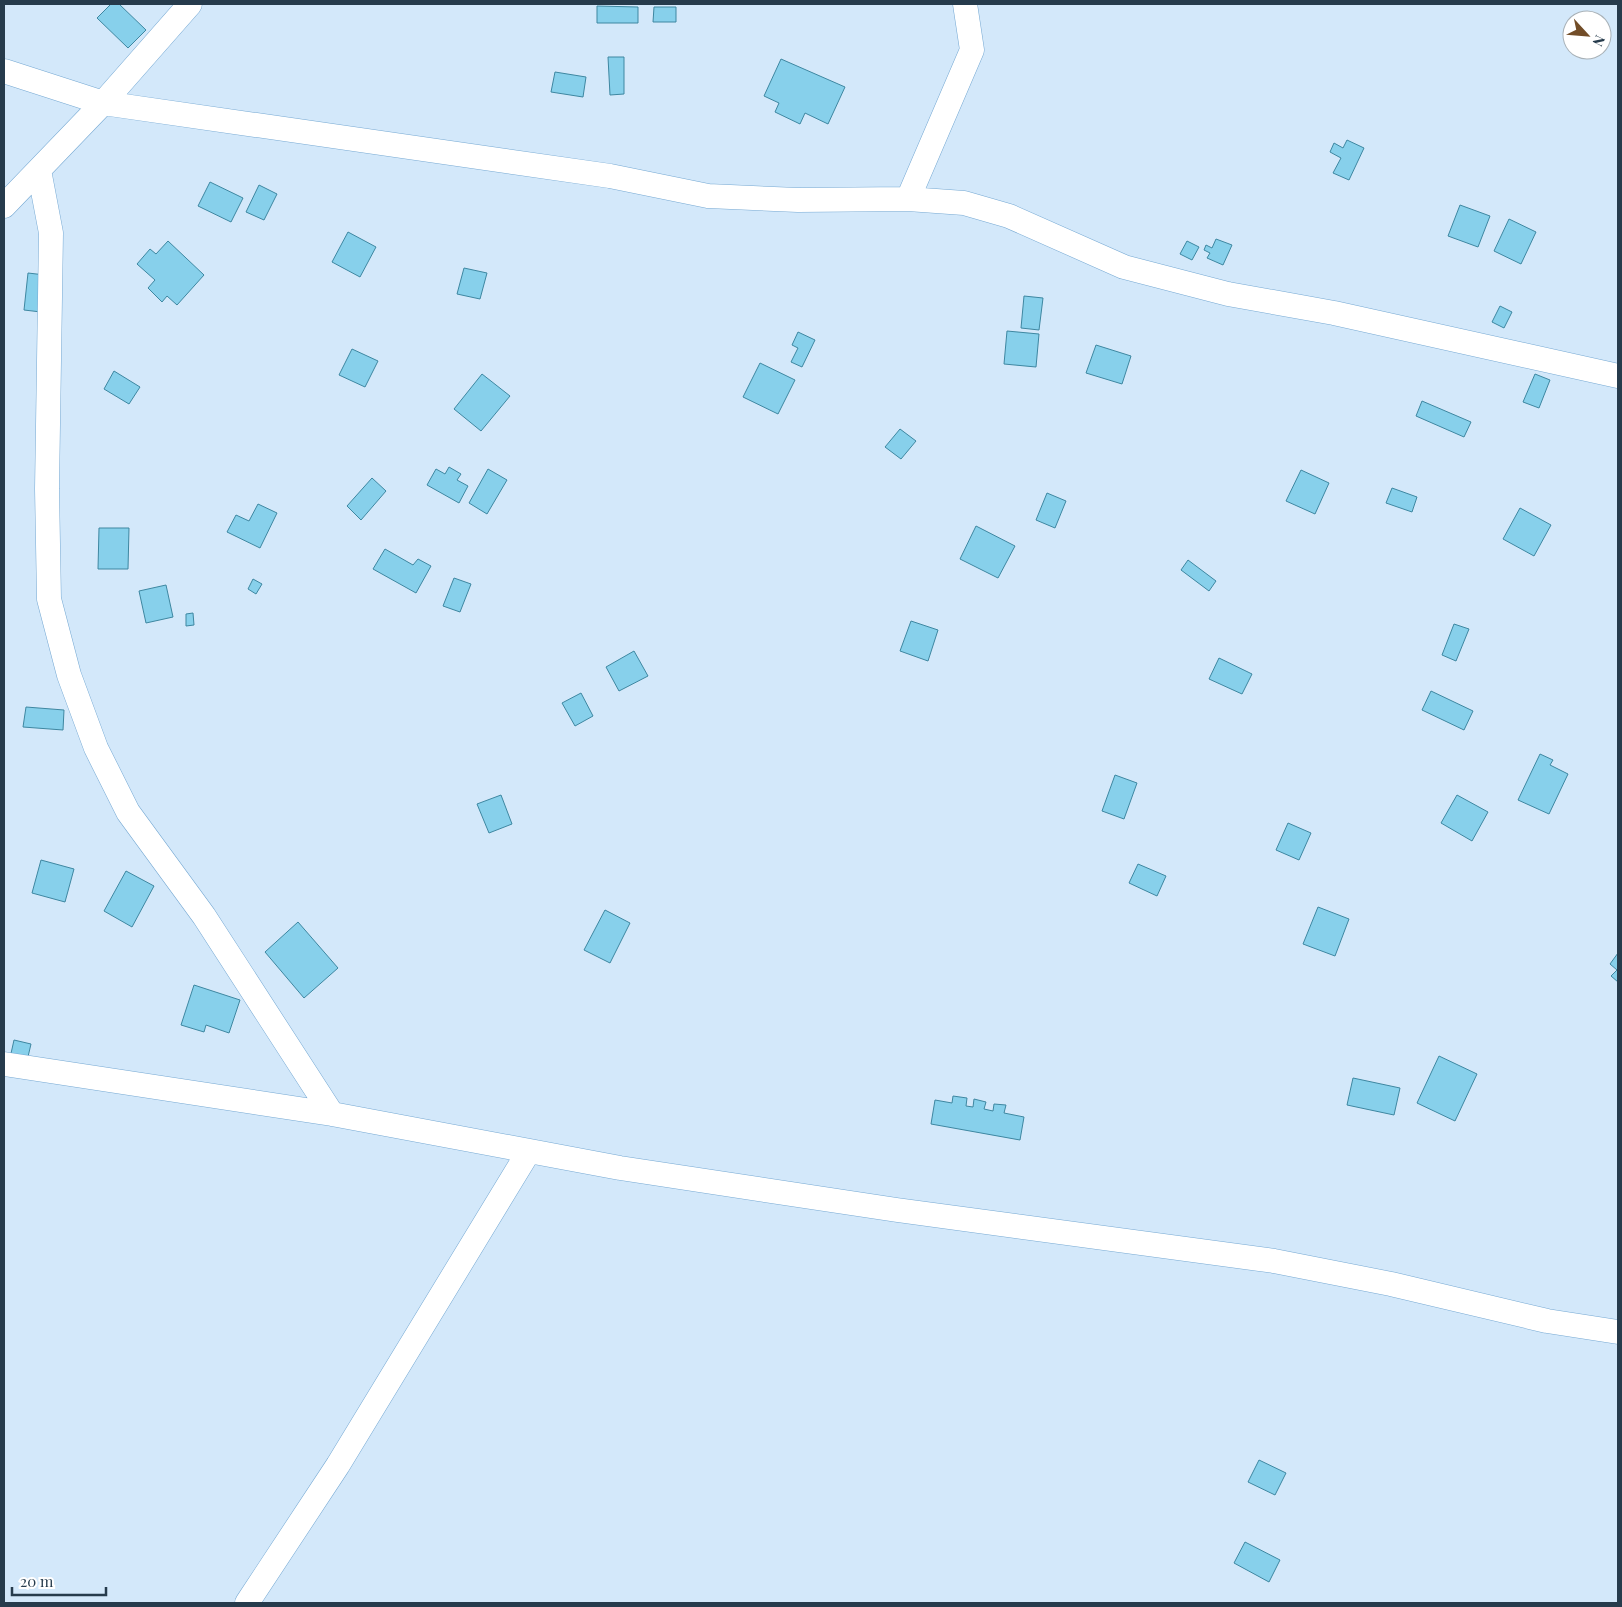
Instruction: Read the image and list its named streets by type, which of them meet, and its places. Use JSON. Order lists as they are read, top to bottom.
{
  "scale_bar": "20 m",
  "north": "bottom right"
}
